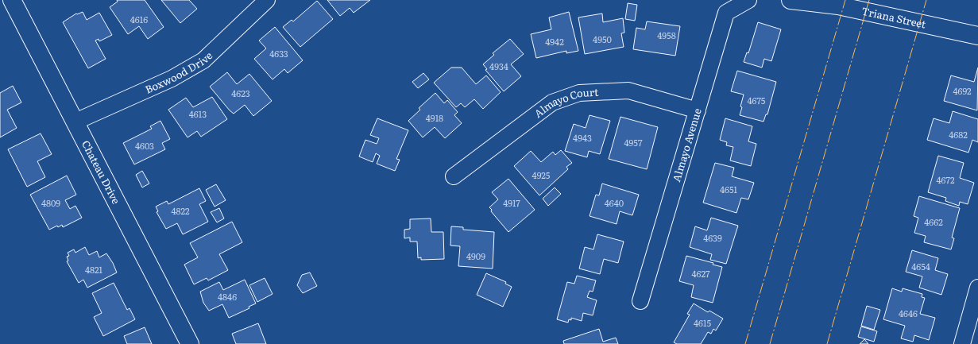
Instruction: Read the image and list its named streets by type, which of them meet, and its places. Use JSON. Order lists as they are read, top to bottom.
{
  "streets": {
    "street": [
      "Triana Street",
      "Boxwood Drive",
      "Almayo Court",
      "Almayo Avenue",
      "Chateau Drive"
    ]
  },
  "crossings": [
    ["Boxwood Drive", "Chateau Drive"],
    ["Almayo Court", "Almayo Avenue"]
  ],
  "house_numbers": [
    "4616",
    "4958",
    "4950",
    "4942",
    "4633",
    "4934",
    "4692",
    "4623",
    "4675",
    "4613",
    "4918",
    "4682",
    "4943",
    "4957",
    "4603",
    "4925",
    "4672",
    "4651",
    "4809",
    "4917",
    "4640",
    "4822",
    "4662",
    "4639",
    "4909",
    "4654",
    "4821",
    "4627",
    "4846",
    "4646",
    "4615"
  ]
}
